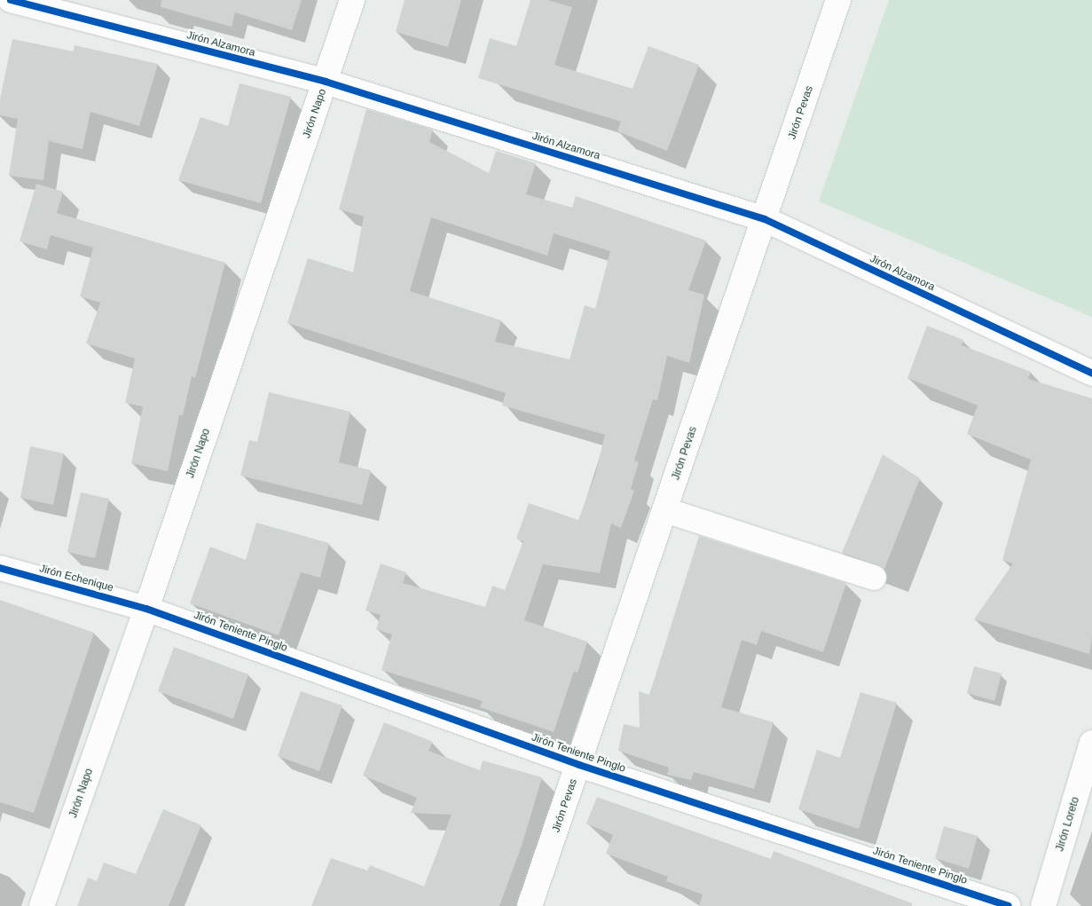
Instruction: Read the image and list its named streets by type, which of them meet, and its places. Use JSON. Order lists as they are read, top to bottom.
{
  "streets": {
    "street": [
      "Jirón Alzamora",
      "Jirón Pevas",
      "Jirón Napo",
      "Jirón Echenique",
      "Jirón Teniente Pinglo",
      "Jirón Loreto"
    ]
  },
  "crossings": [
    ["Jirón Alzamora", "Jirón Pevas"],
    ["Jirón Alzamora", "Jirón Napo"],
    ["Jirón Pevas", "Jirón Teniente Pinglo"],
    ["Jirón Napo", "Jirón Echenique"],
    ["Jirón Napo", "Jirón Teniente Pinglo"],
    ["Jirón Echenique", "Jirón Teniente Pinglo"]
  ]
}
